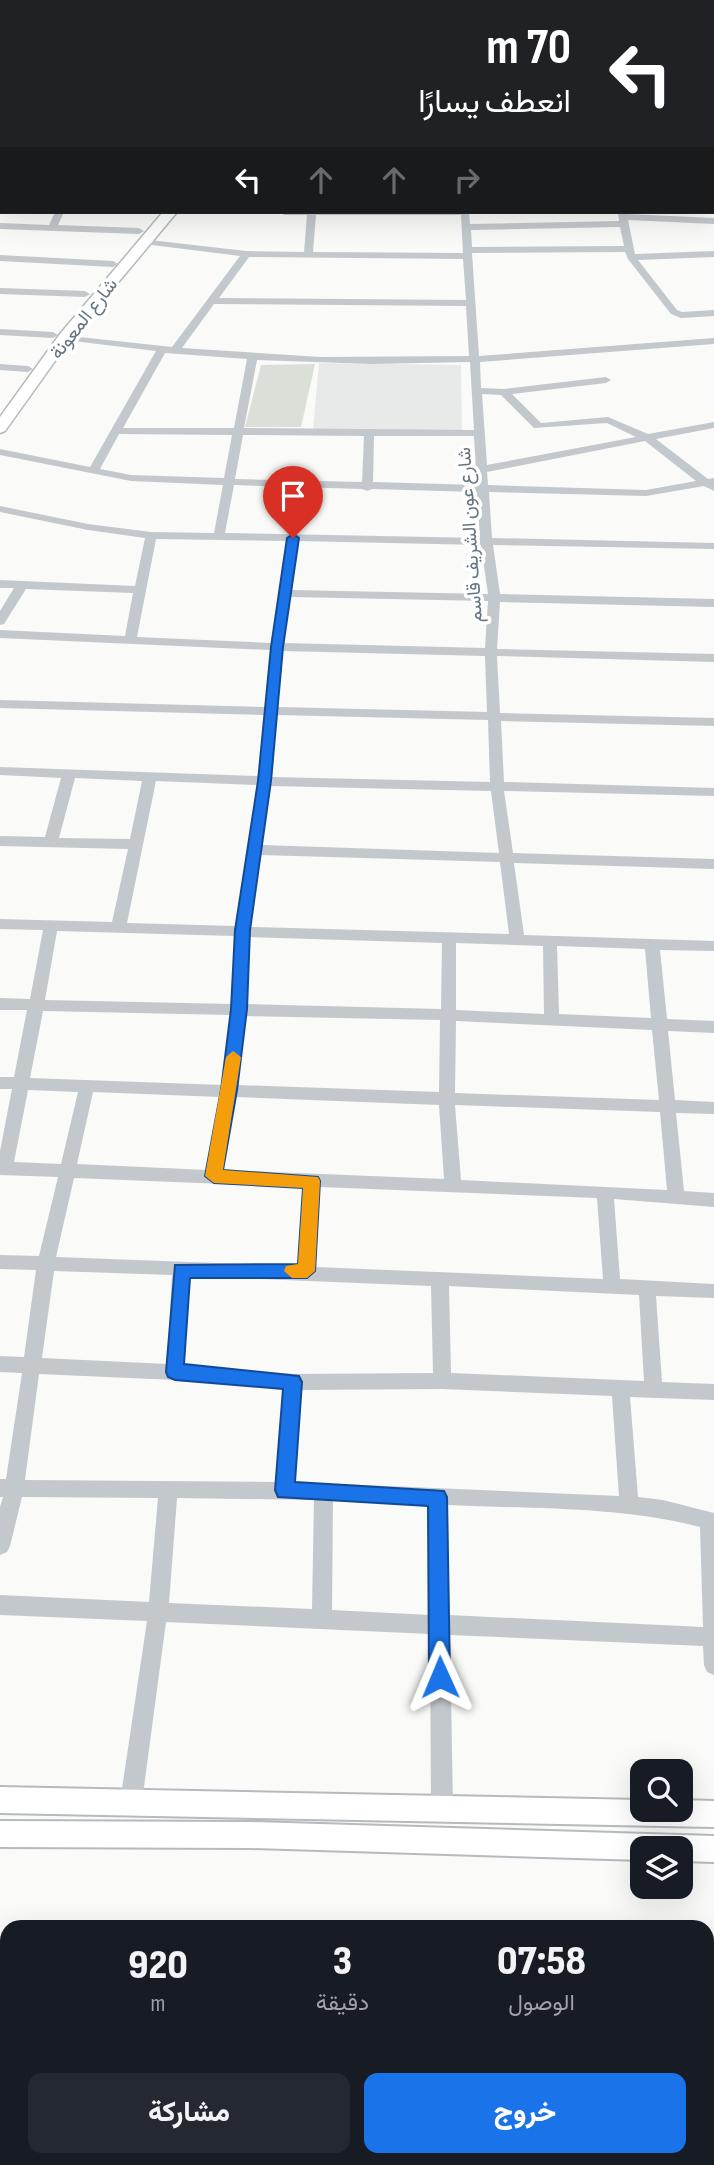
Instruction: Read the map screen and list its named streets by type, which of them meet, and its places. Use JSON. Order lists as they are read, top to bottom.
{
  "streets": {
    "highway": ["شارع المعونة"],
    "street": ["شارع عون الشريف قاسم"]
  },
  "page": {
    "turn": ["70 m", "انعطف يسارًا"],
    "eta": [
      "07:58",
      "الوصول",
      "3",
      "دقيقة",
      "920",
      "m"
    ],
    "buttons": ["خروج", "مشاركة"]
  }
}
